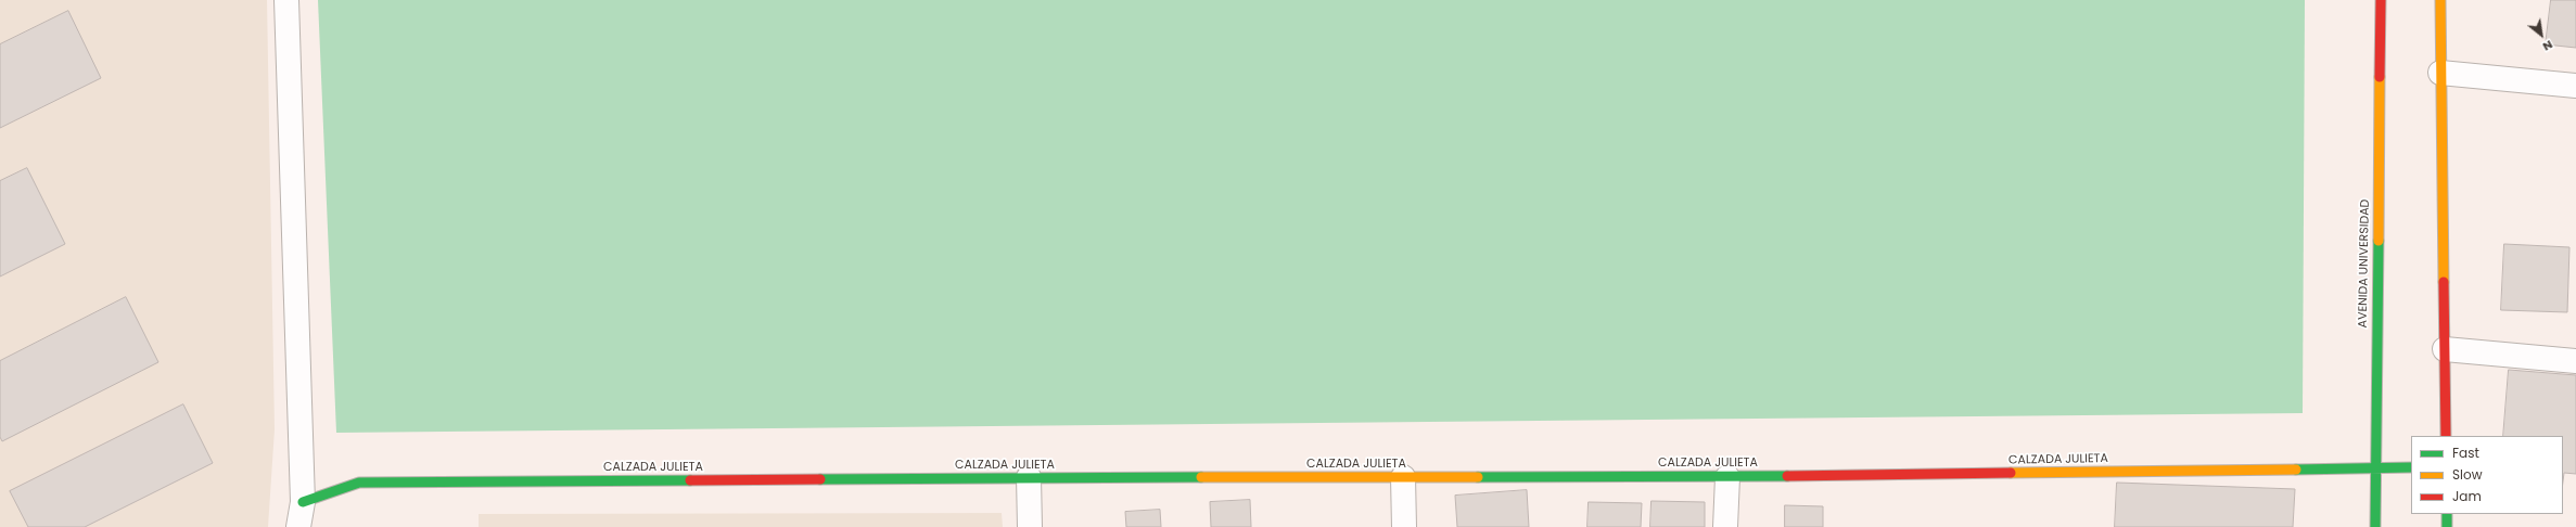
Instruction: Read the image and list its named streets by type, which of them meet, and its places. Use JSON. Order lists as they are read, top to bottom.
{
  "streets": {
    "street": ["AVENIDA UNIVERSIDAD", "CALZADA JULIETA"]
  },
  "crossings": [
    ["AVENIDA UNIVERSIDAD", "CALZADA JULIETA"]
  ],
  "legend": ["Fast", "Slow", "Jam"],
  "north": "bottom right"
}
